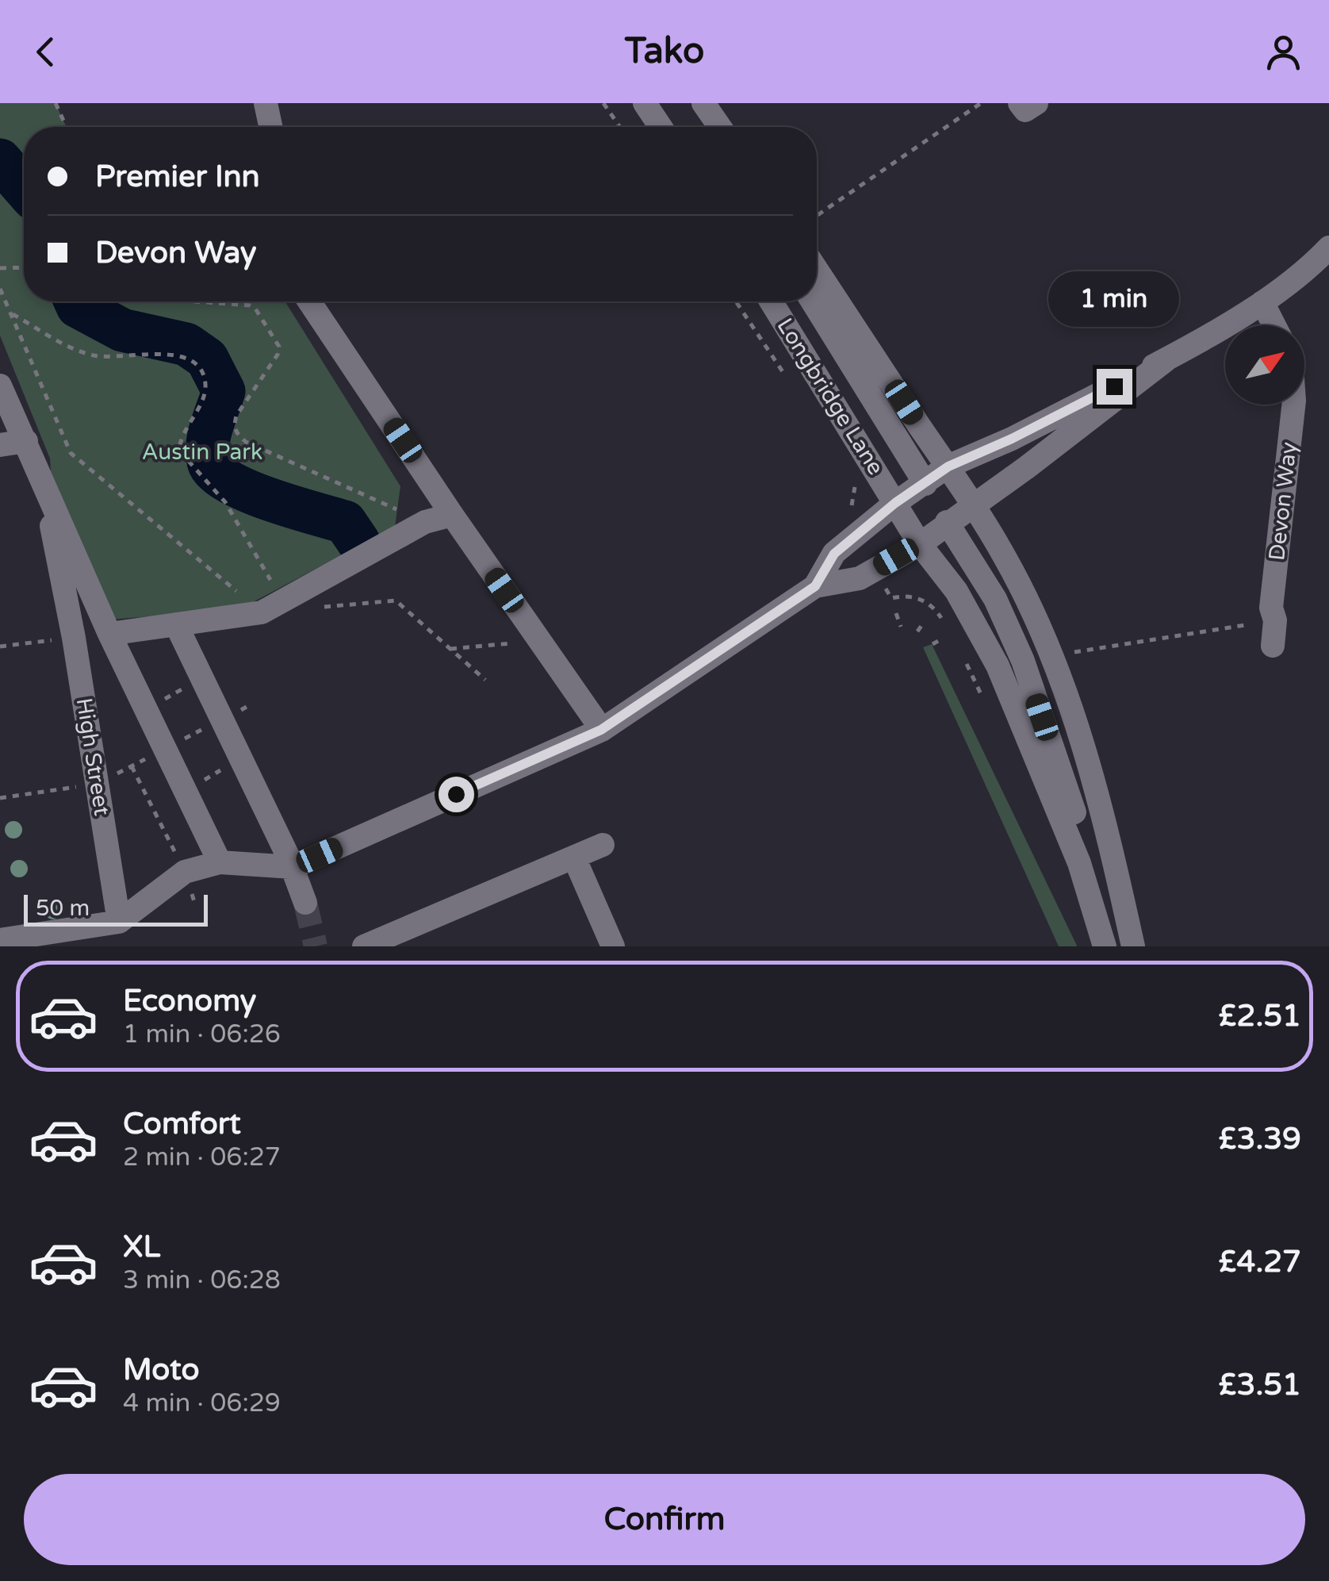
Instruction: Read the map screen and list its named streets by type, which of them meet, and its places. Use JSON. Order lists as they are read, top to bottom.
{
  "streets": {
    "street": ["Longbridge Lane", "Devon Way", "High Street"]
  },
  "parks": ["Austin Park"],
  "scale_bar": "50 m",
  "north": "top right",
  "page": {
    "header": "Tako",
    "banner": ["Premier Inn", "Devon Way"],
    "bubble": "1 min",
    "scale": "50 m",
    "list": [
      {
        "name": "Economy",
        "note": "1 min · 06:26",
        "value": "£2.51"
      },
      {
        "name": "Comfort",
        "note": "2 min · 06:27",
        "value": "£3.39"
      },
      {
        "name": "XL",
        "note": "3 min · 06:28",
        "value": "£4.27"
      },
      {
        "name": "Moto",
        "note": "4 min · 06:29",
        "value": "£3.51"
      }
    ],
    "buttons": "Confirm"
  }
}
